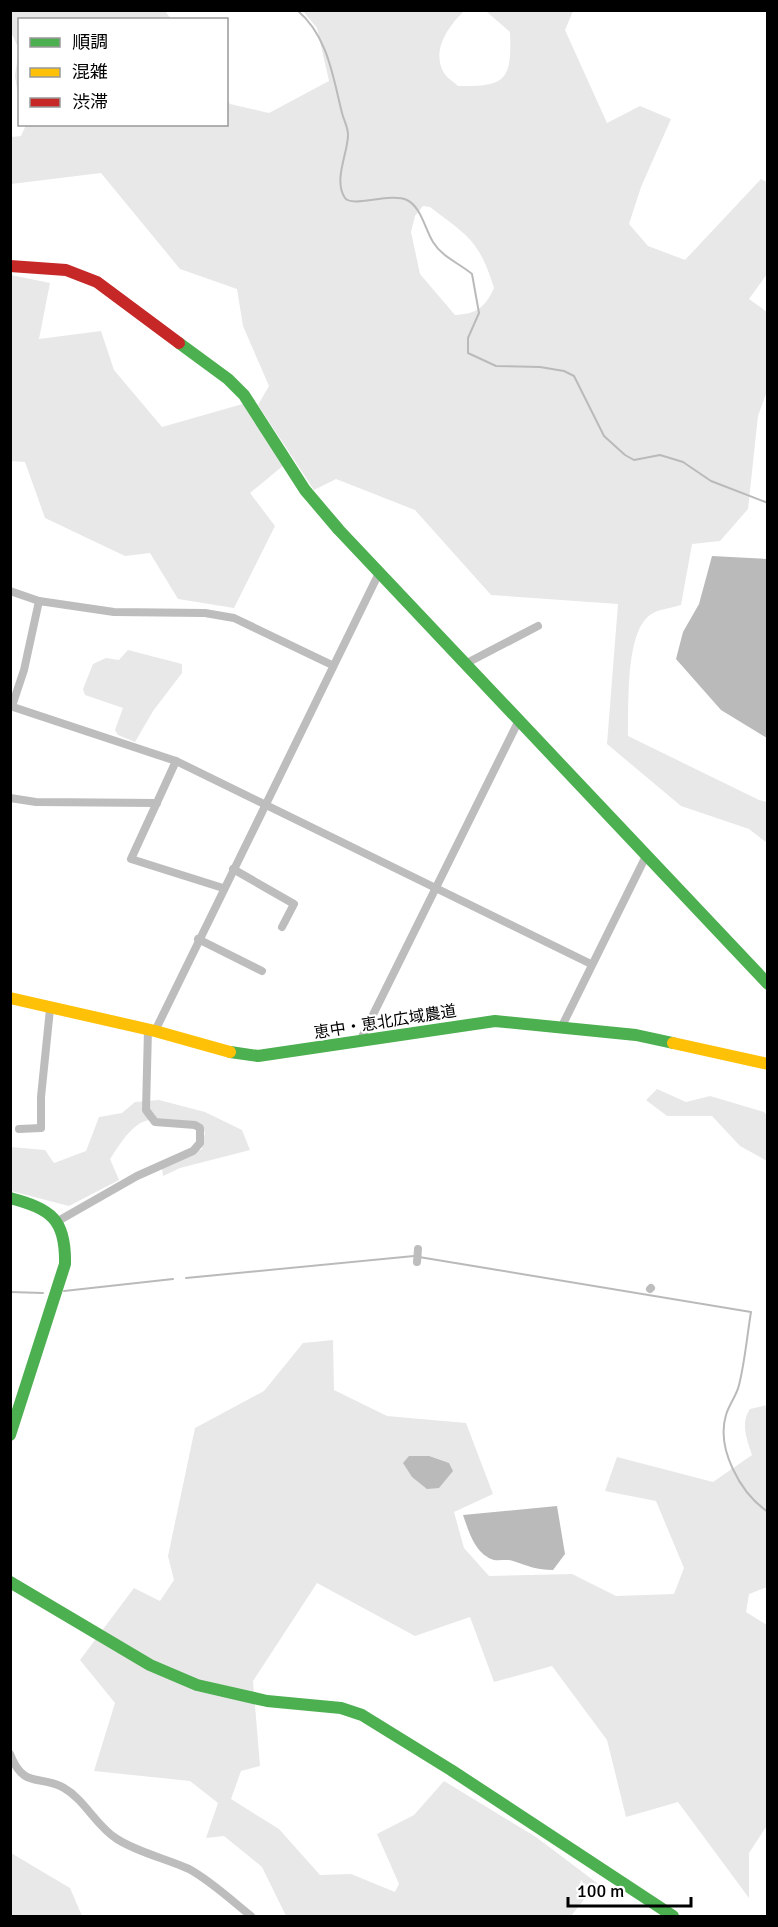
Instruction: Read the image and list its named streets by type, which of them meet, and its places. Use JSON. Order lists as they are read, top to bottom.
{
  "streets": {
    "street": ["恵中・恵北広域農道"]
  },
  "legend": ["順調", "混雑", "渋滞"],
  "scale_bar": "100 m"
}
